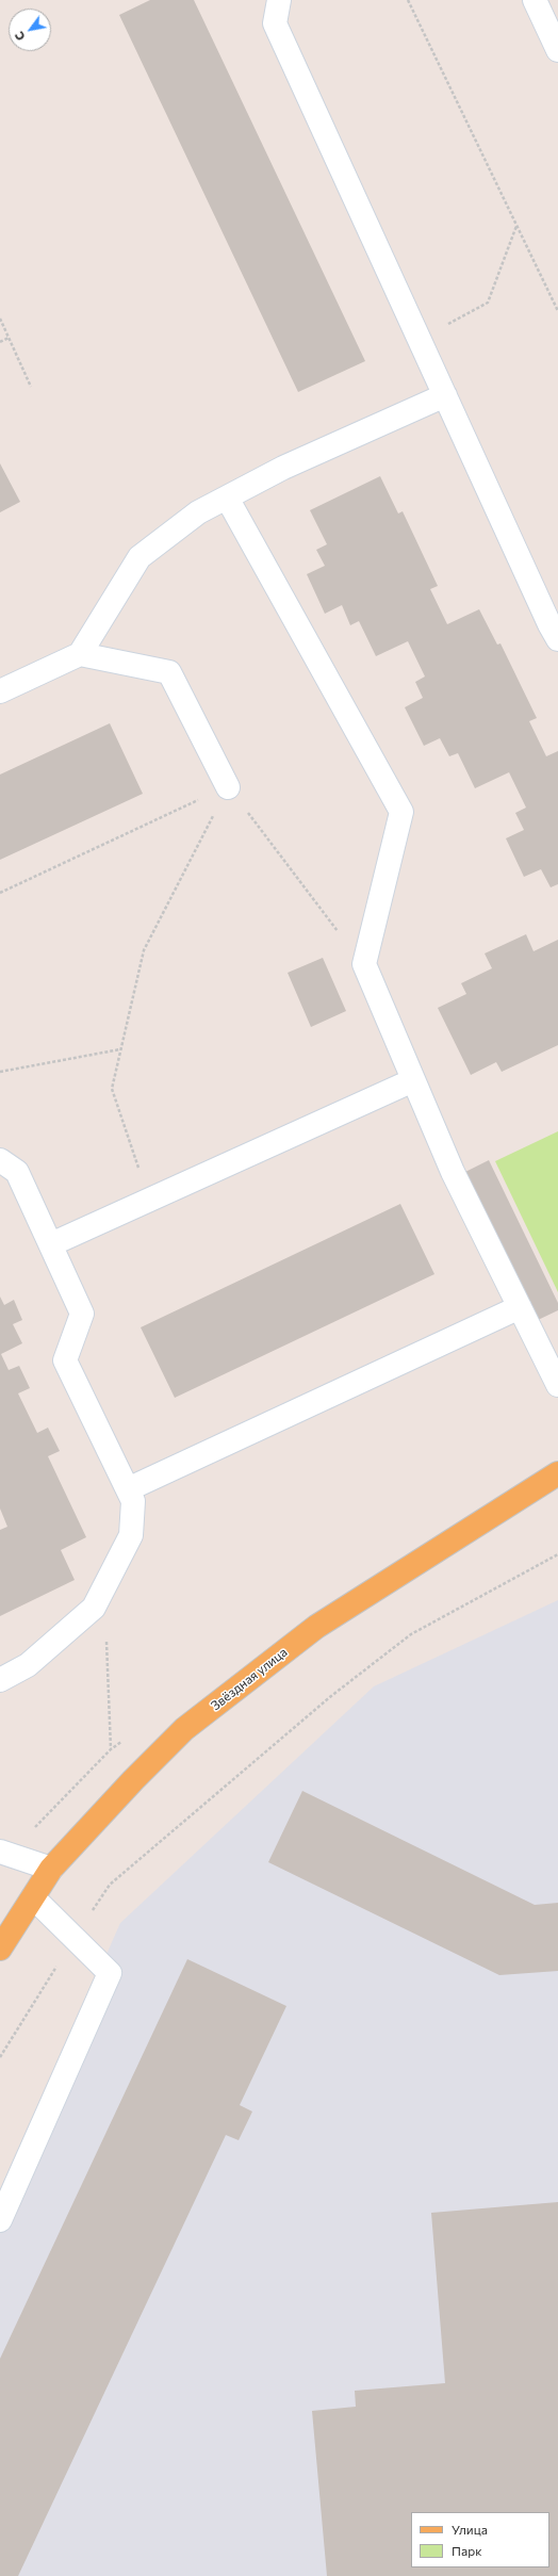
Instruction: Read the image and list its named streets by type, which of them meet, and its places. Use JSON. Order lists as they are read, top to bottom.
{
  "streets": {
    "main road": ["Звёздная улица"]
  },
  "legend": ["Улица", "Парк"],
  "north": "bottom left"
}
